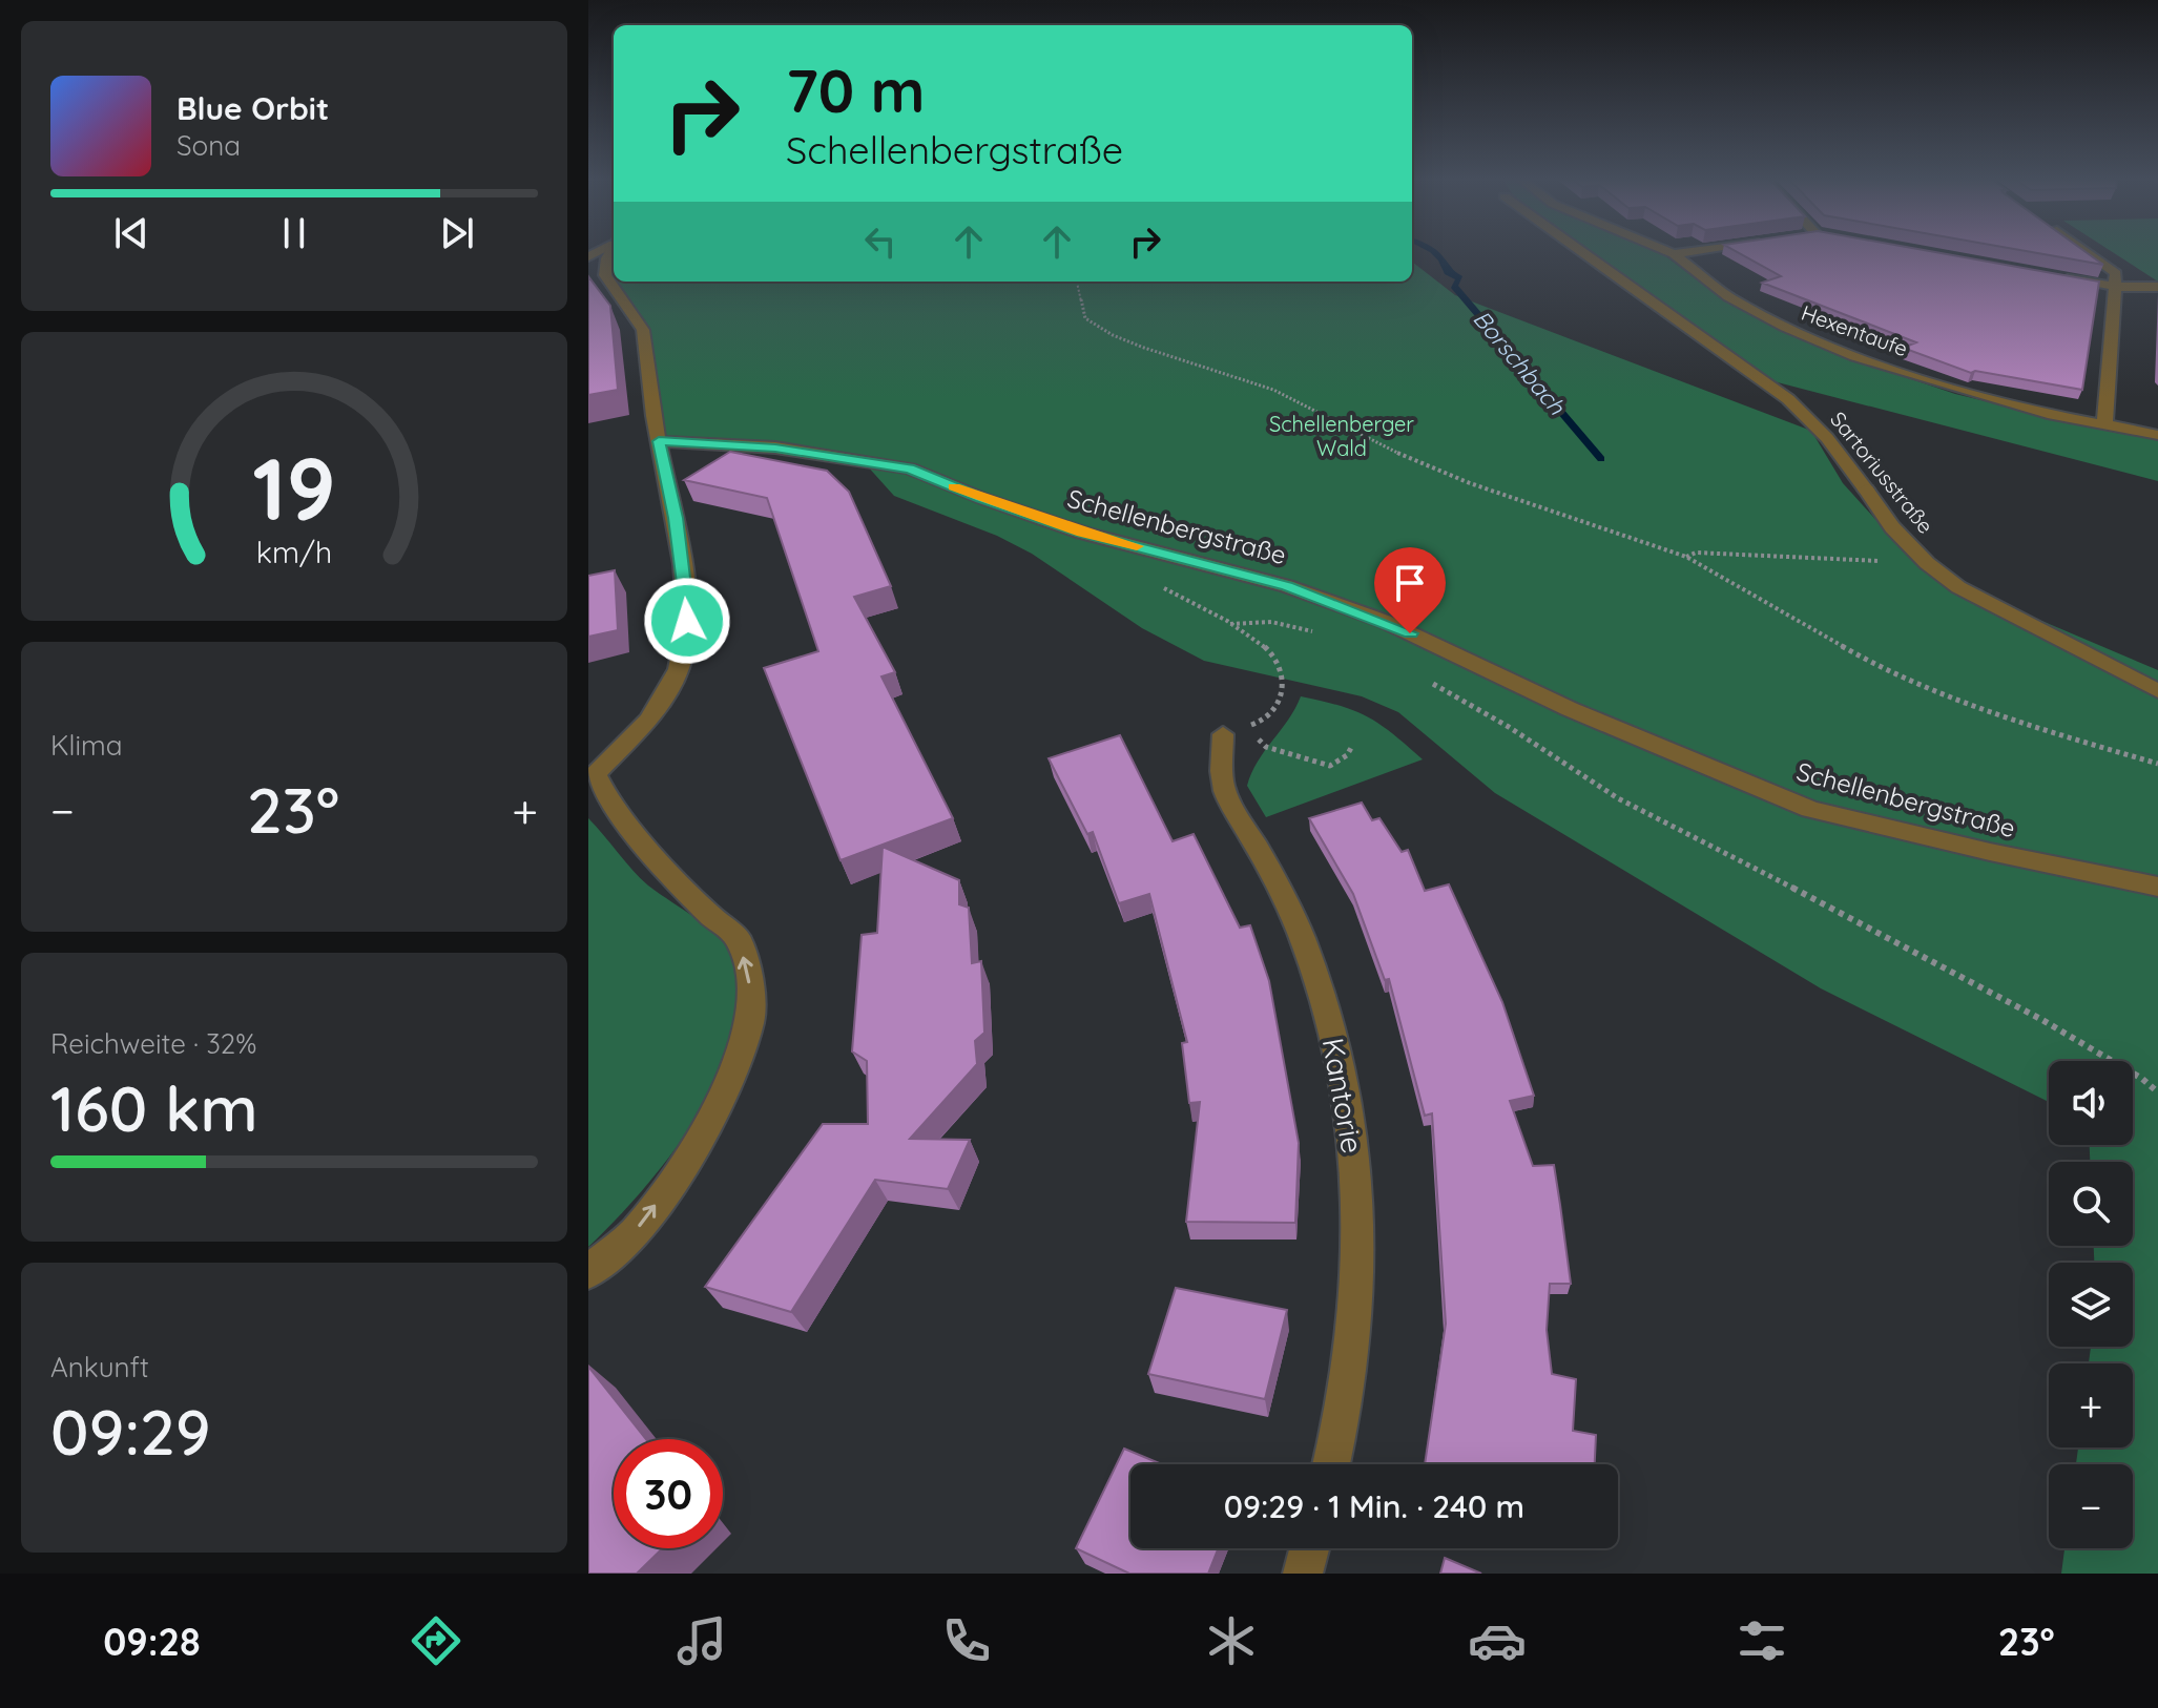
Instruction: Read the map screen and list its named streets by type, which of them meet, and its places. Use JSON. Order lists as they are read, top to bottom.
{
  "streets": {
    "street": [
      "Hexentaufe",
      "Sartoriusstraße",
      "Schellenbergstraße",
      "Kantorie"
    ]
  },
  "water": ["Borschbach"],
  "parks": ["Schellenberger Wald"],
  "page": {
    "turn": ["70 m", "Schellenbergstraße"],
    "song": ["Blue Orbit", "Sona"],
    "tile": [
      "Klima",
      ["Reichweite · 32%", "160 km"],
      ["Ankunft", "09:29"]
    ],
    "heat": ["−", "23°", "+"],
    "map_buttons": ["+", "−"],
    "limit": "30",
    "trip": "09:29 · 1 Min. · 240 m",
    "tabs": ["09:28", "23°"],
    "gauge": ["19", "km/h"]
  }
}
